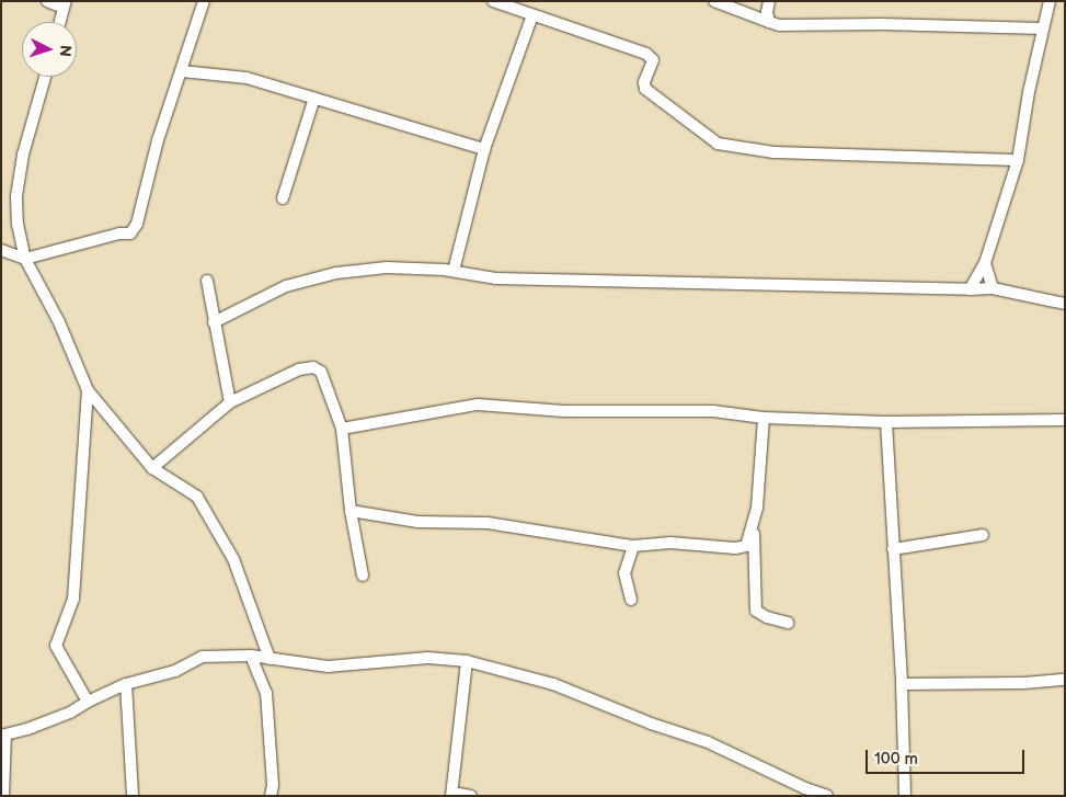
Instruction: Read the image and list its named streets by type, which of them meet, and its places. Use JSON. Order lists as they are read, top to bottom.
{
  "scale_bar": "100 m",
  "north": "right"
}
